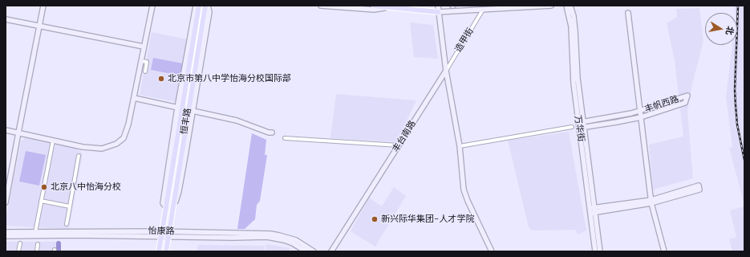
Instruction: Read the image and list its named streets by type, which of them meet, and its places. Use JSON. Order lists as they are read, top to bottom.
{
  "streets": {
    "main road": ["恒丰路"],
    "street": [
      "造甲街",
      "丰帆西路",
      "万华街",
      "丰台南路",
      "怡康路"
    ]
  },
  "crossings": [
    ["造甲街", "丰台南路"],
    ["丰帆西路", "万华街"],
    ["恒丰路", "怡康路"]
  ],
  "places": ["北京市第八中学怡海分校国际部", "北京八中怡海分校", "新兴际华集团-人才学院"],
  "north": "right"
}
